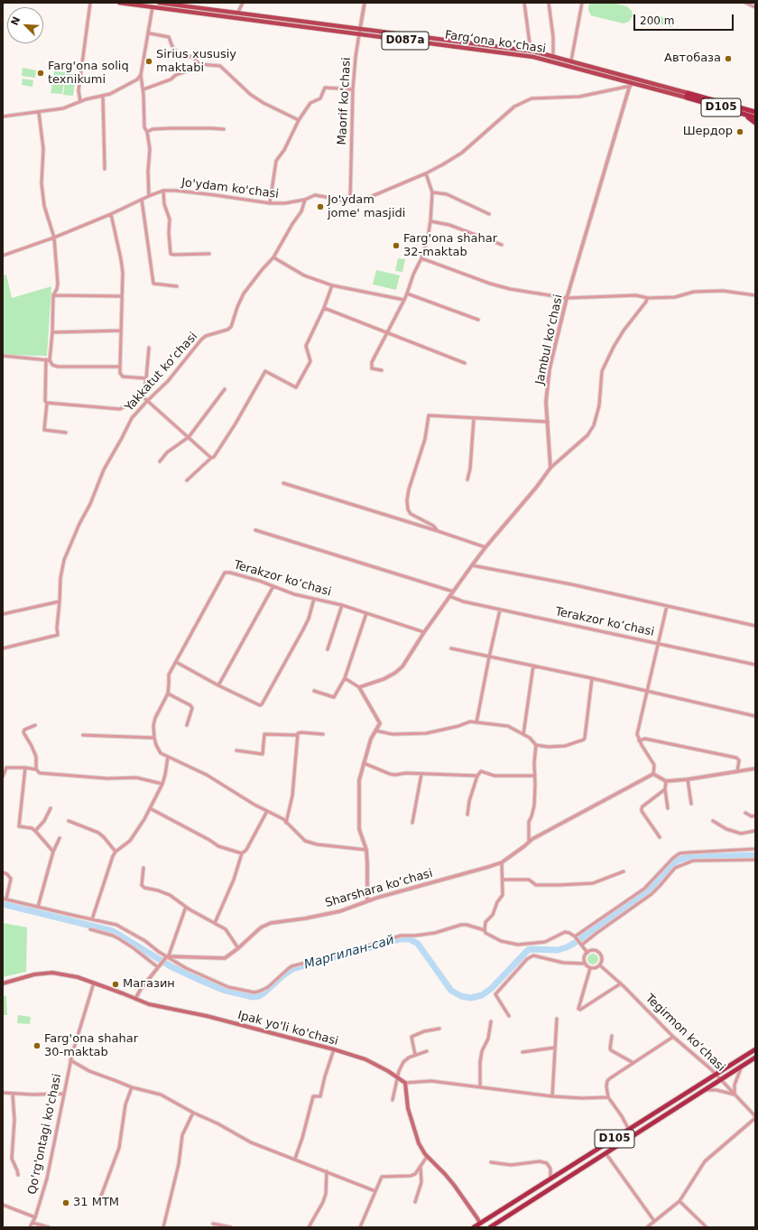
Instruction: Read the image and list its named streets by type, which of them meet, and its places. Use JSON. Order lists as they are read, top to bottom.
{
  "streets": {
    "highway": ["Fargʻona koʻchasi", "D105"],
    "main road": ["D087a", "Ipak yo'li ko'chasi"],
    "street": [
      "Maorif ko'chasi",
      "Jo'ydam ko'chasi",
      "Jambul koʻchasi",
      "Yakkatut koʻchasi",
      "Terakzor koʻchasi",
      "Sharshara koʻchasi",
      "Tegirmon koʻchasi",
      "Qo'rg'ontagi ko'chasi"
    ]
  },
  "crossings": [
    ["Fargʻona koʻchasi", "Maorif ko'chasi"],
    ["Fargʻona koʻchasi", "D105"],
    ["Fargʻona koʻchasi", "Jo'ydam ko'chasi"],
    ["Fargʻona koʻchasi", "Jambul koʻchasi"],
    ["Maorif ko'chasi", "Jo'ydam ko'chasi"],
    ["D105", "Tegirmon koʻchasi"],
    ["Jo'ydam ko'chasi", "Jambul koʻchasi"],
    ["Jo'ydam ko'chasi", "Yakkatut koʻchasi"],
    ["Ipak yo'li ko'chasi", "Qo'rg'ontagi ko'chasi"]
  ],
  "water": ["Маргилан-сай"],
  "places": [
    "Автобаза",
    "Sirius xususiy maktabi",
    "Farg'ona soliq texnikumi",
    "Шердор",
    "Jo'ydam jome' masjidi",
    "Farg'ona shahar 32-maktab",
    "Магазин",
    "Farg'ona shahar 30-maktab",
    "31 MTM"
  ],
  "scale_bar": "200 m",
  "north": "top left"
}
